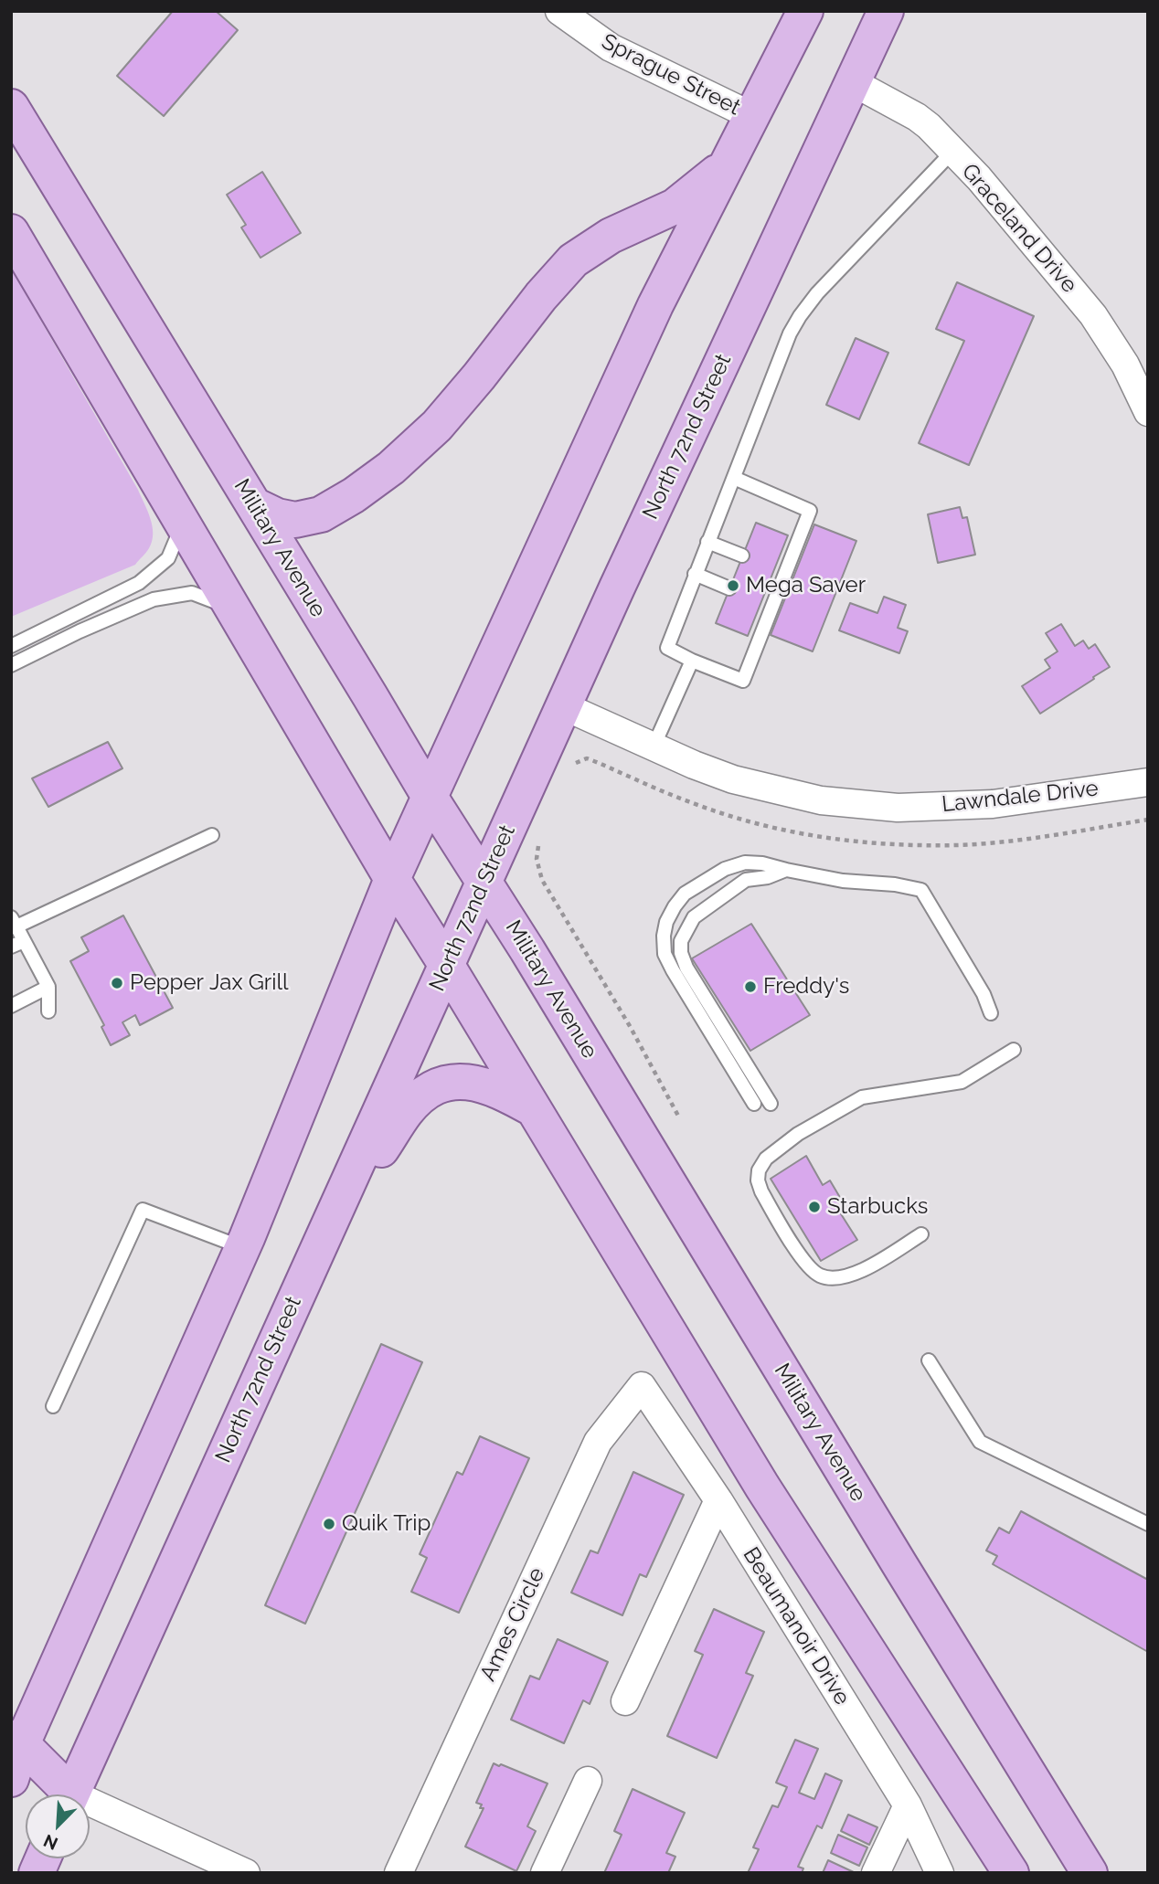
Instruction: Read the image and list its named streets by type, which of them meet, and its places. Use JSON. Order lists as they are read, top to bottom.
{
  "streets": {
    "main road": ["North 72nd Street", "Military Avenue"],
    "street": [
      "Sprague Street",
      "Graceland Drive",
      "Lawndale Drive",
      "Ames Circle",
      "Beaumanoir Drive"
    ]
  },
  "crossings": [
    ["Graceland Drive", "North 72nd Street"],
    ["North 72nd Street", "Military Avenue"],
    ["North 72nd Street", "Lawndale Drive"],
    ["Ames Circle", "Beaumanoir Drive"]
  ],
  "places": [
    "Mega Saver",
    "Pepper Jax Grill",
    "Freddy's",
    "Starbucks",
    "Quik Trip"
  ],
  "north": "bottom left"
}
